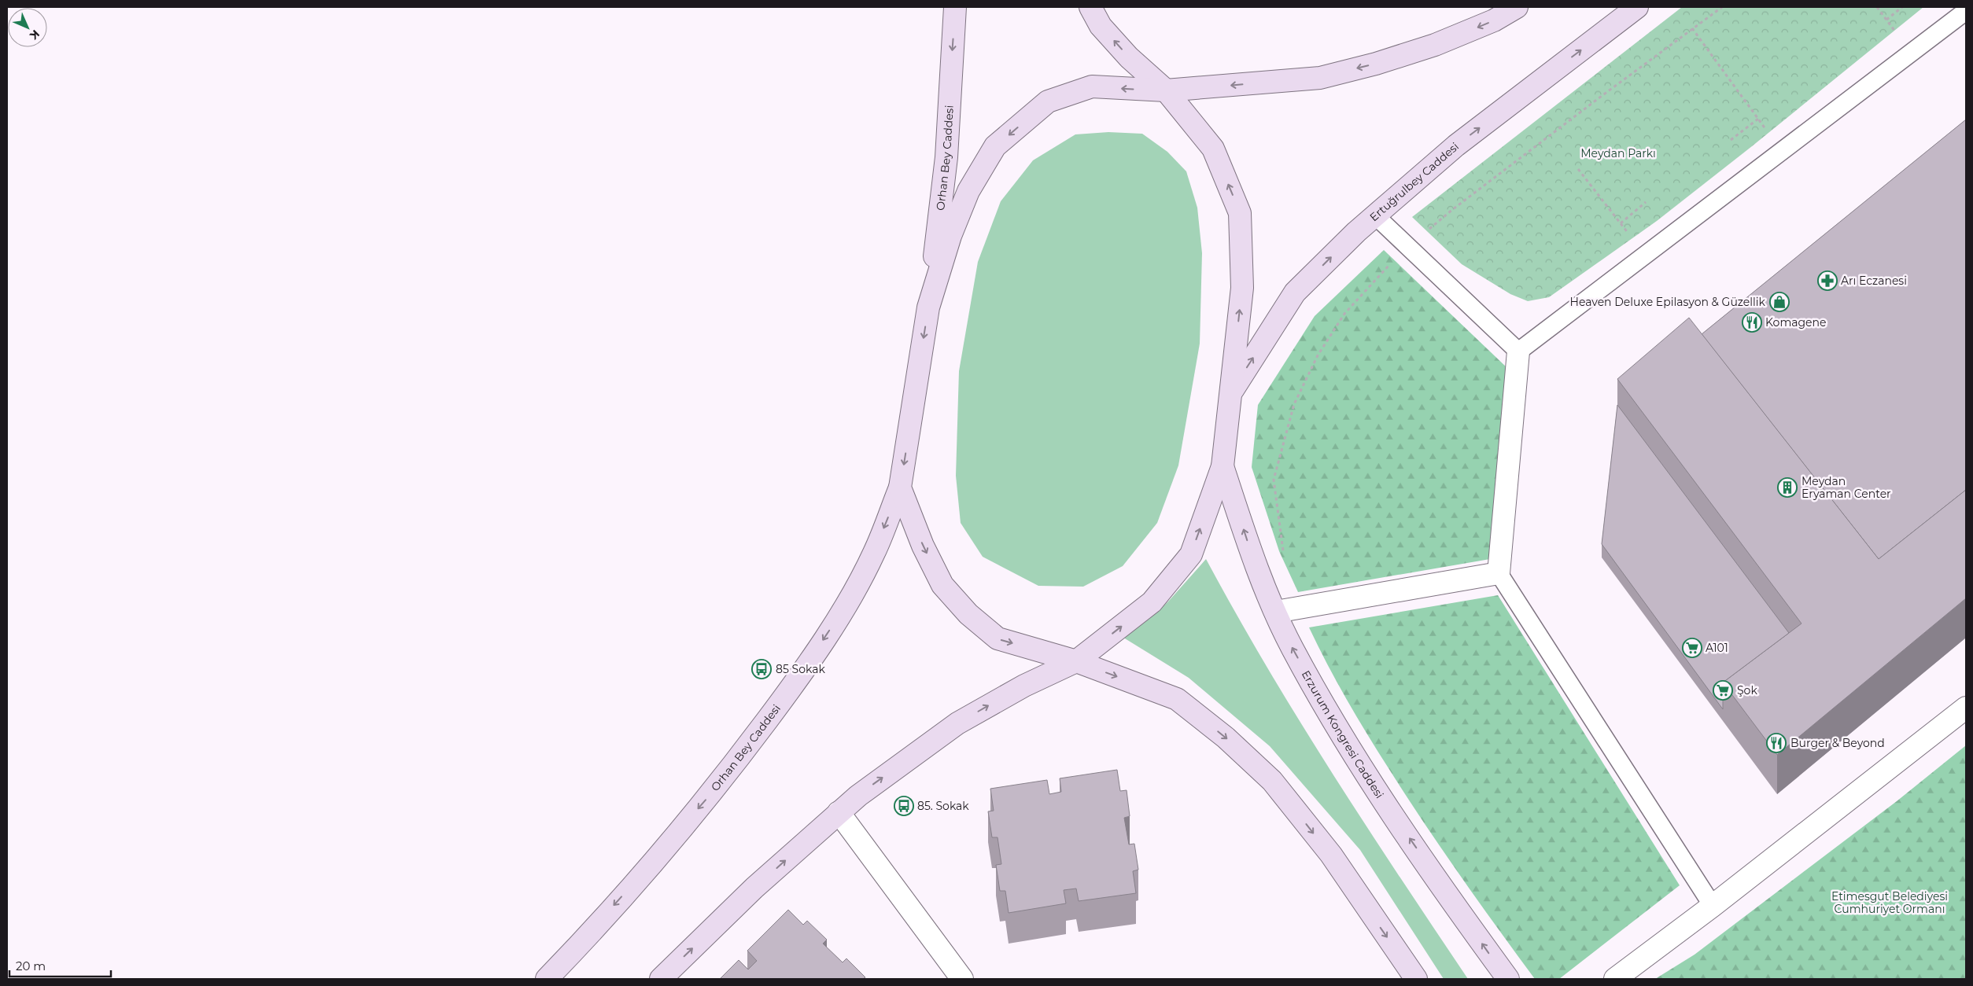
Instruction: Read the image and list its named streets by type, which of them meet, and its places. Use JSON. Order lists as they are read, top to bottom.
{
  "streets": {
    "main road": ["Orhan Bey Caddesi", "Ertuğrulbey Caddesi", "Erzurum Kongresi Caddesi"]
  },
  "one_way": ["Orhan Bey Caddesi", "Ertuğrulbey Caddesi"],
  "parks": ["Meydan Parkı", "Etimesgut Belediyesi Cumhuriyet Ormanı"],
  "places": {
    "pharmacy": ["Arı Eczanesi"],
    "shop": ["Heaven Deluxe Epilasyon & Güzellik"],
    "restaurant": ["Komagene", "Burger & Beyond"],
    "building": ["Meydan Eryaman Center"],
    "supermarket": ["A101", "Şok"],
    "bus stop": ["85 Sokak", "85. Sokak"]
  },
  "scale_bar": "20 m",
  "north": "bottom right"
}
